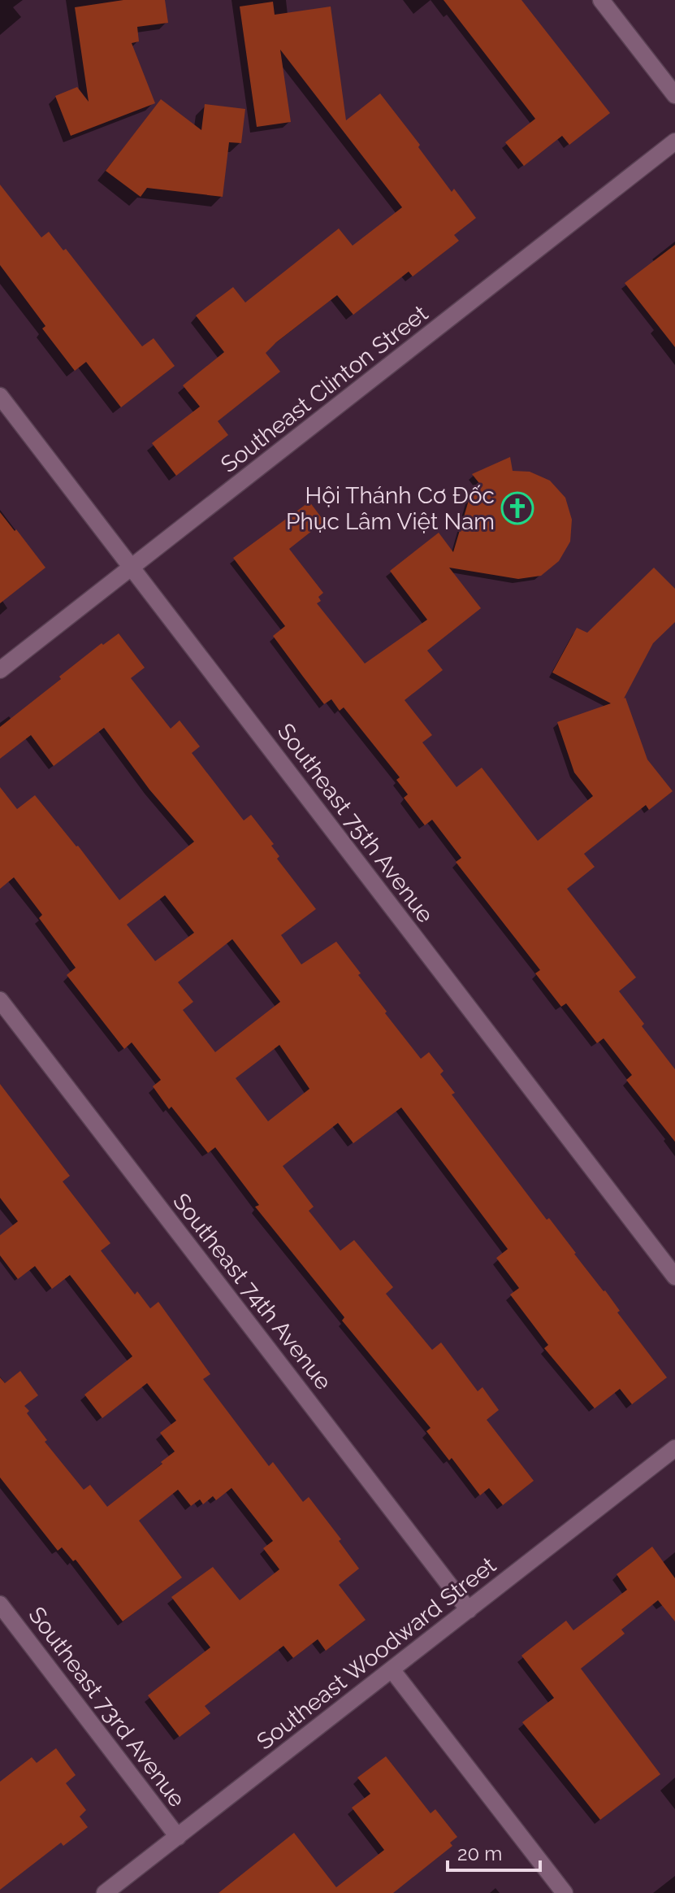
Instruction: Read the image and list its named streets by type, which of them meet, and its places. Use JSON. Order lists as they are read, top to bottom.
{
  "streets": {
    "street": [
      "Southeast Clinton Street",
      "Southeast 75th Avenue",
      "Southeast 74th Avenue",
      "Southeast Woodward Street",
      "Southeast 73rd Avenue"
    ]
  },
  "crossings": [
    ["Southeast Clinton Street", "Southeast 75th Avenue"],
    ["Southeast 74th Avenue", "Southeast Woodward Street"],
    ["Southeast Woodward Street", "Southeast 73rd Avenue"]
  ],
  "places": {
    "church": ["Hội Thánh Cơ Đốc Phục Lâm Việt Nam"]
  },
  "scale_bar": "20 m"
}
